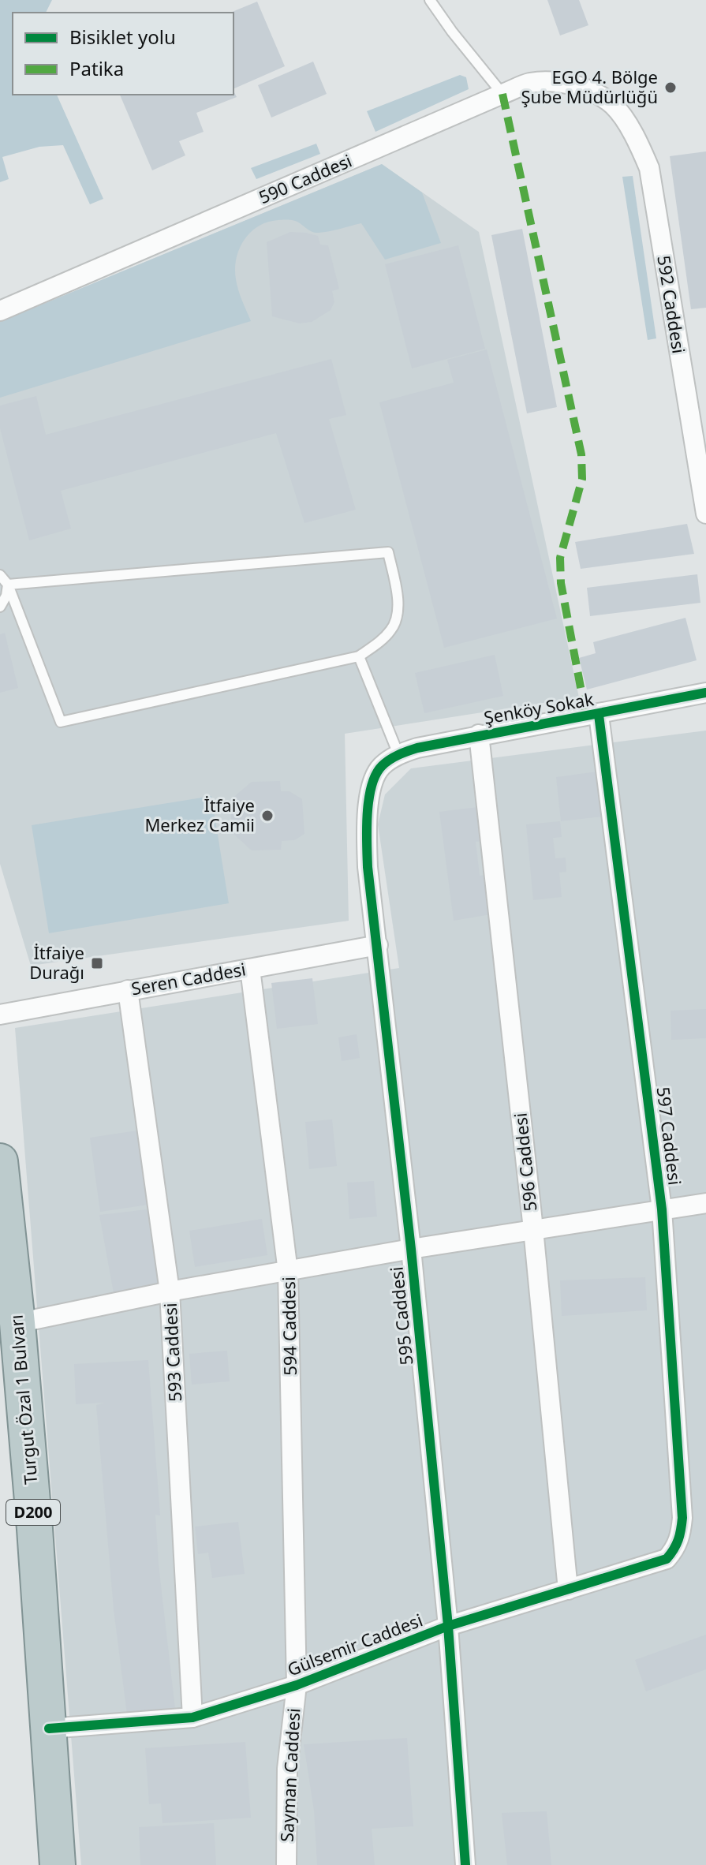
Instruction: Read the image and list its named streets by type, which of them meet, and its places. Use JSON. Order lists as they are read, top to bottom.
{
  "streets": {
    "highway": ["Turgut Özal 1 Bulvarı", "D200"],
    "street": [
      "590 Caddesi",
      "592 Caddesi",
      "Şenköy Sokak",
      "Seren Caddesi",
      "597 Caddesi",
      "596 Caddesi",
      "595 Caddesi",
      "594 Caddesi",
      "593 Caddesi",
      "Gülsemir Caddesi",
      "Sayman Caddesi"
    ]
  },
  "crossings": [
    ["590 Caddesi", "592 Caddesi"],
    ["Şenköy Sokak", "597 Caddesi"],
    ["Şenköy Sokak", "596 Caddesi"],
    ["Şenköy Sokak", "595 Caddesi"],
    ["Seren Caddesi", "595 Caddesi"],
    ["Seren Caddesi", "594 Caddesi"],
    ["Seren Caddesi", "593 Caddesi"],
    ["597 Caddesi", "Gülsemir Caddesi"],
    ["596 Caddesi", "Gülsemir Caddesi"],
    ["595 Caddesi", "Gülsemir Caddesi"],
    ["594 Caddesi", "Gülsemir Caddesi"],
    ["594 Caddesi", "Sayman Caddesi"],
    ["593 Caddesi", "Gülsemir Caddesi"],
    ["Turgut Özal 1 Bulvarı", "Gülsemir Caddesi"],
    ["Gülsemir Caddesi", "Sayman Caddesi"]
  ],
  "places": {
    "other": ["EGO 4. Bölge Şube Müdürlüğü", "İtfaiye Merkez Camii"],
    "transit": ["İtfaiye Durağı"]
  },
  "legend": ["Bisiklet yolu", "Patika"]
}
